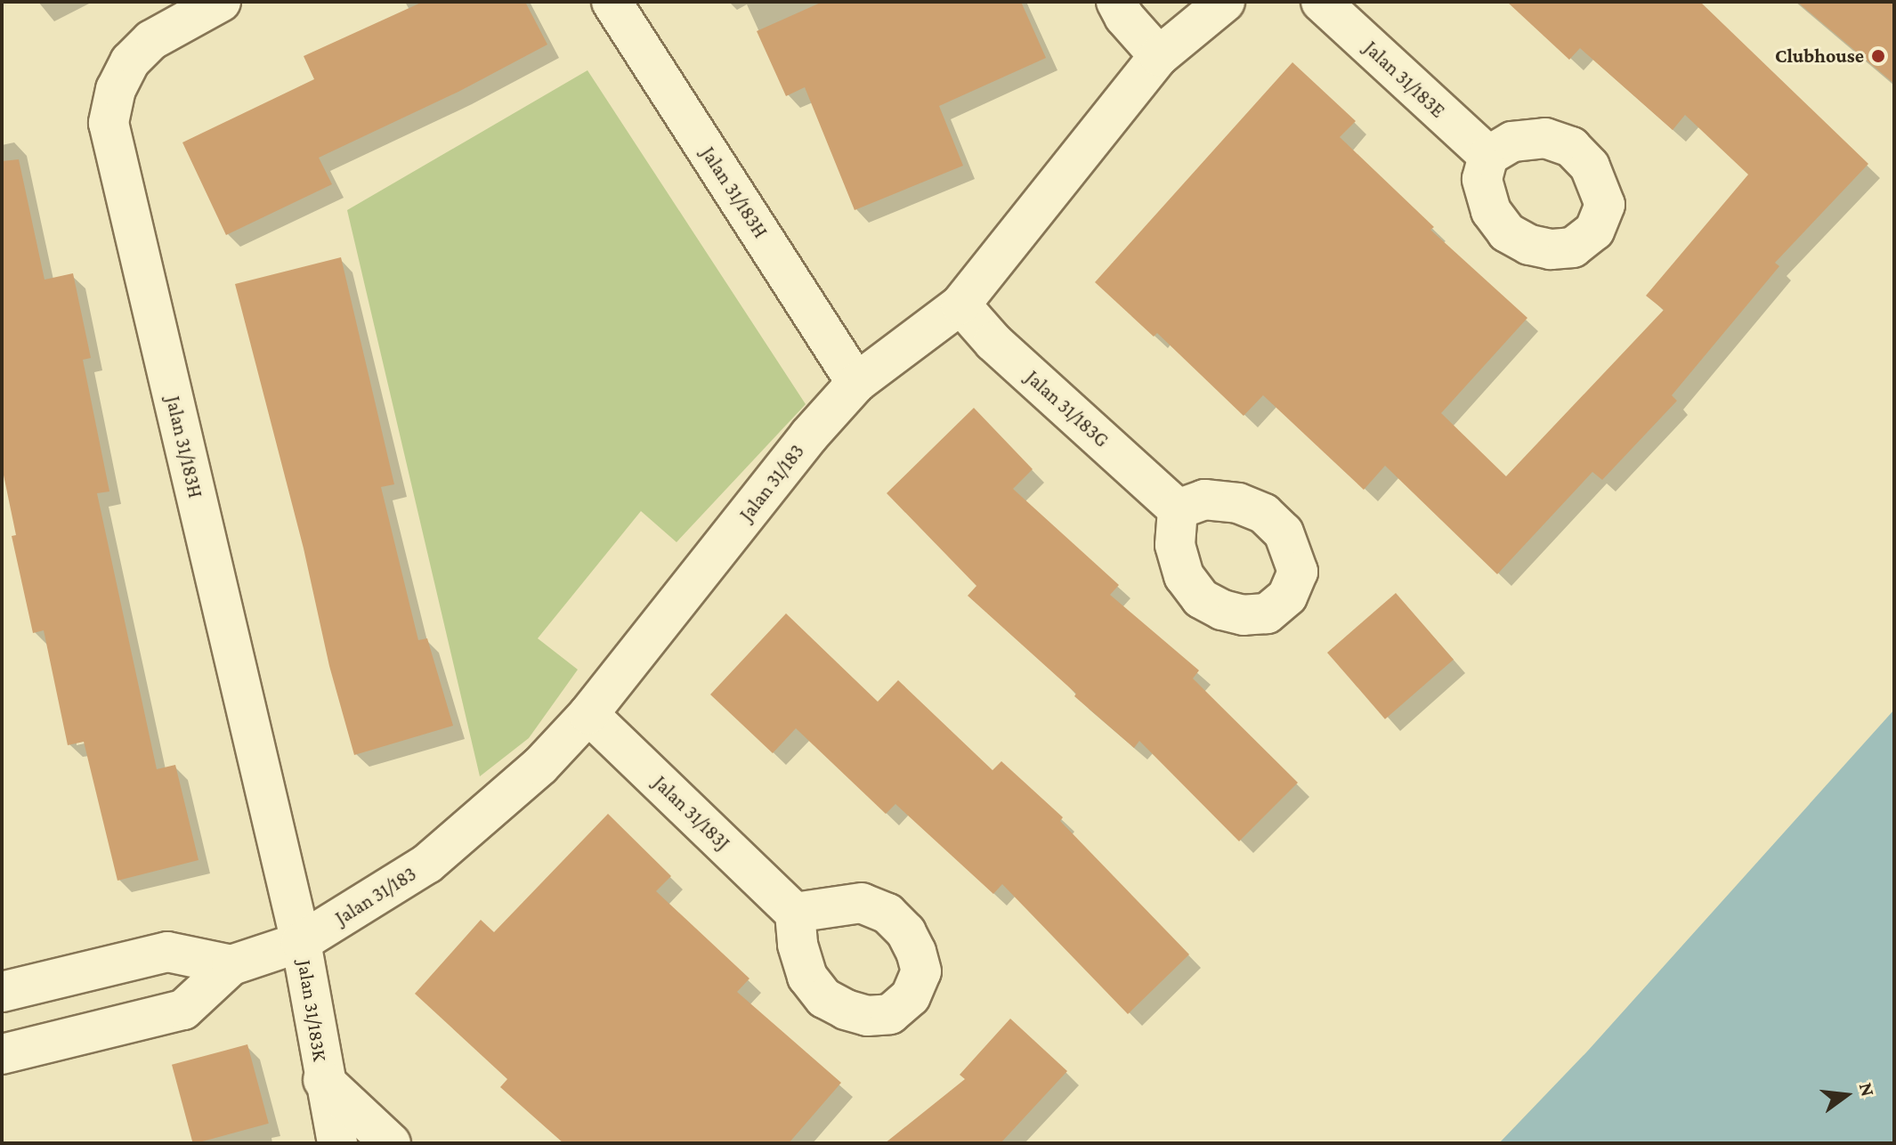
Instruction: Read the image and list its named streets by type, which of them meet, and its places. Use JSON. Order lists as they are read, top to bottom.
{
  "streets": {
    "street": [
      "Jalan 31/183E",
      "Jalan 31/183H",
      "Jalan 31/183G",
      "Jalan 31/183",
      "Jalan 31/183J",
      "Jalan 31/183K"
    ]
  },
  "crossings": [
    ["Jalan 31/183H", "Jalan 31/183"],
    ["Jalan 31/183H", "Jalan 31/183K"],
    ["Jalan 31/183G", "Jalan 31/183"],
    ["Jalan 31/183", "Jalan 31/183J"],
    ["Jalan 31/183", "Jalan 31/183K"]
  ],
  "places": ["Clubhouse"],
  "north": "right"
}
